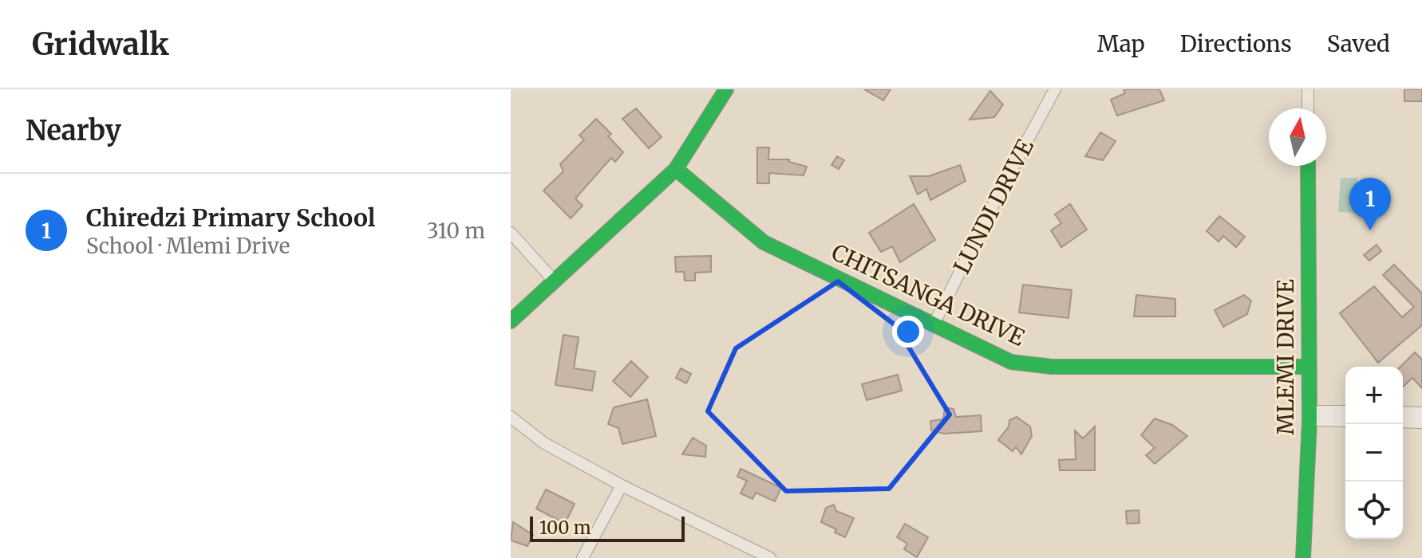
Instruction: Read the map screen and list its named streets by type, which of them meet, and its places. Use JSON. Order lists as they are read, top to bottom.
{
  "streets": {
    "street": ["LUNDI DRIVE", "CHITSANGA DRIVE", "MLEMI DRIVE"]
  },
  "crossings": [
    ["LUNDI DRIVE", "CHITSANGA DRIVE"],
    ["CHITSANGA DRIVE", "MLEMI DRIVE"]
  ],
  "scale_bar": "100 m",
  "north": "top",
  "page": {
    "header": "Gridwalk",
    "nav": ["Map", "Directions", "Saved"],
    "heading": "Nearby",
    "list": [
      {
        "mark": "1",
        "name": "Chiredzi Primary School",
        "note": "School · Mlemi Drive",
        "value": "310 m"
      }
    ],
    "pins": "1",
    "map_buttons": ["+", "−"],
    "scale": "100 m"
  }
}
